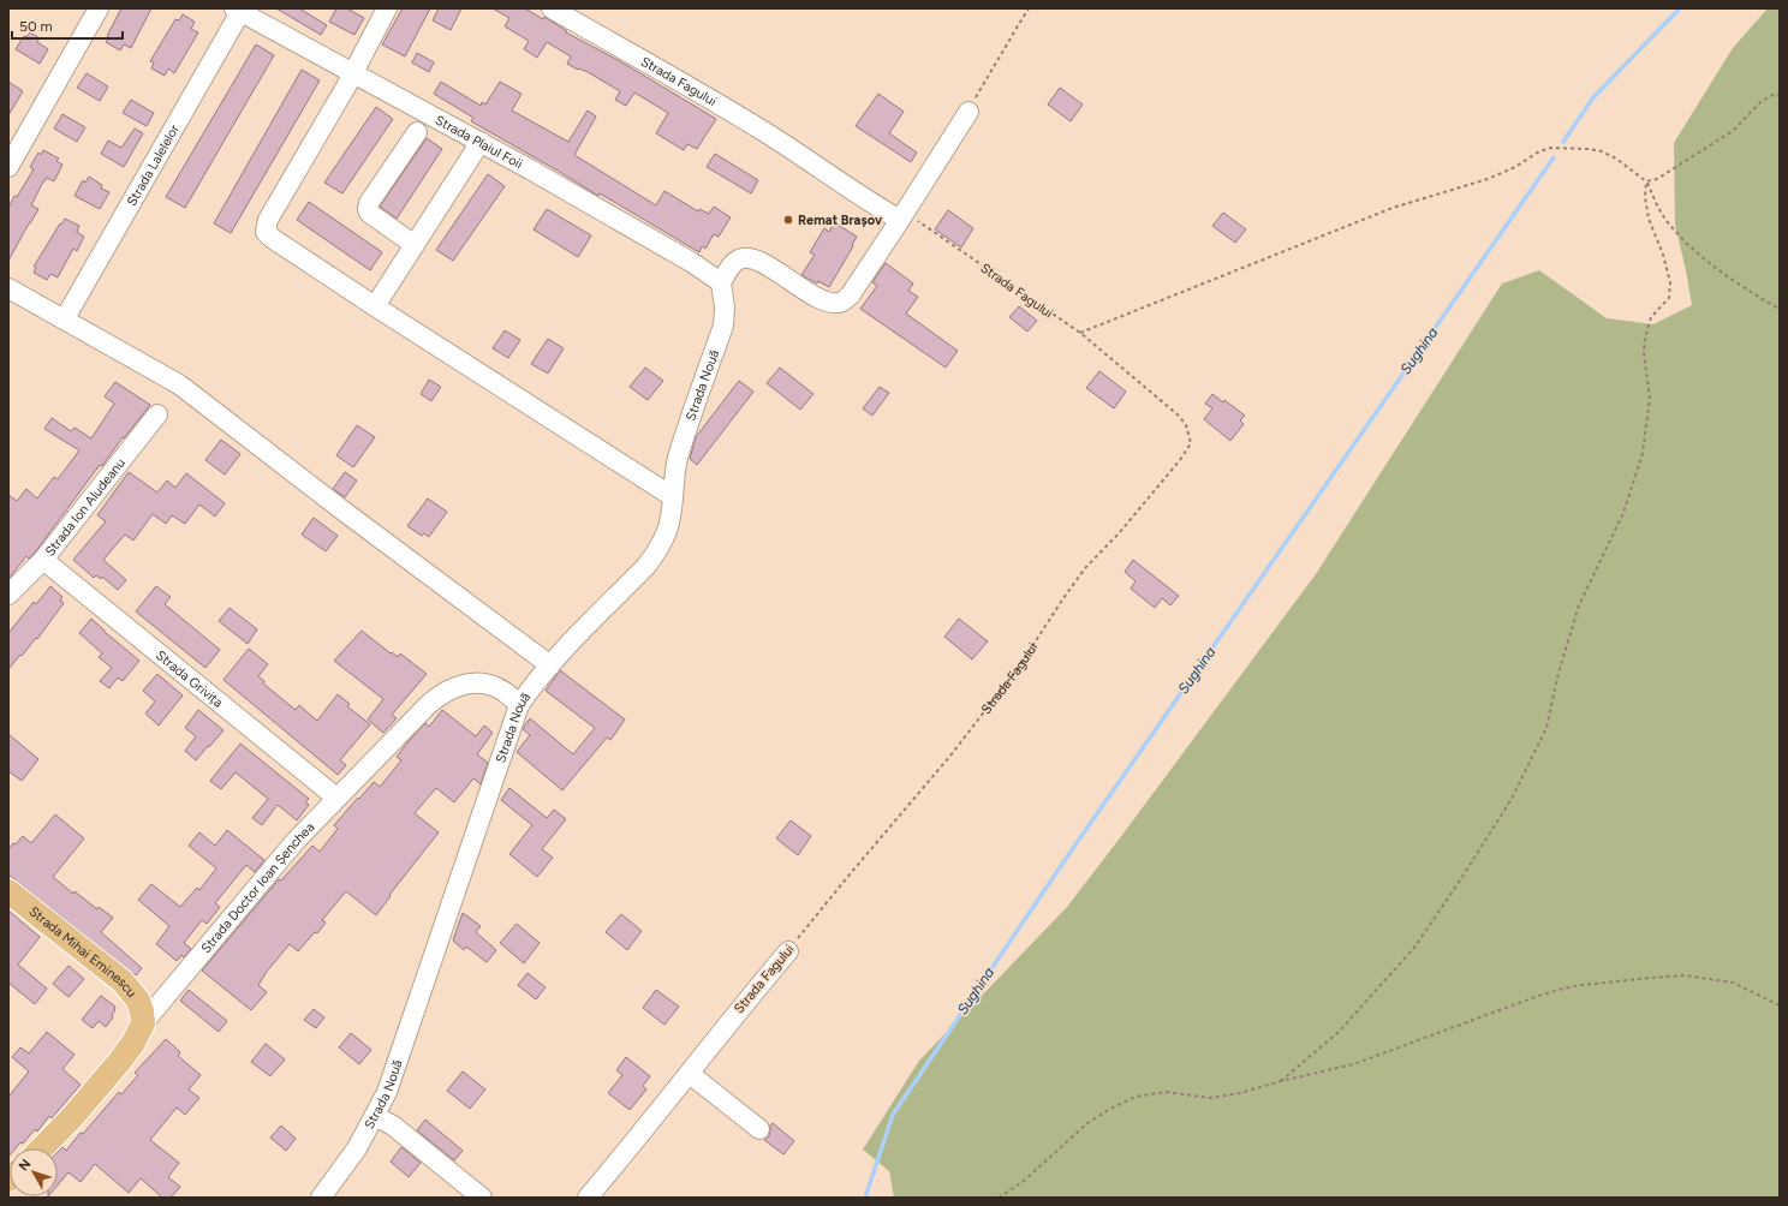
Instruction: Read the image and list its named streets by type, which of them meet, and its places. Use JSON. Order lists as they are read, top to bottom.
{
  "streets": {
    "main road": ["Strada Doctor Ioan Șenchea", "Strada Mihai Eminescu"],
    "street": [
      "Strada Fagului",
      "Strada Plaiul Foii",
      "Strada Lalelelor",
      "Strada Nouă",
      "Strada Ion Aludeanu",
      "Strada Grivița"
    ]
  },
  "crossings": [
    ["Strada Plaiul Foii", "Strada Lalelelor"],
    ["Strada Plaiul Foii", "Strada Nouă"],
    ["Strada Nouă", "Strada Doctor Ioan Șenchea"],
    ["Strada Ion Aludeanu", "Strada Grivița"],
    ["Strada Grivița", "Strada Doctor Ioan Șenchea"],
    ["Strada Doctor Ioan Șenchea", "Strada Mihai Eminescu"]
  ],
  "water": ["Sughina"],
  "places": ["Remat Brașov"],
  "scale_bar": "50 m",
  "north": "top left"
}
